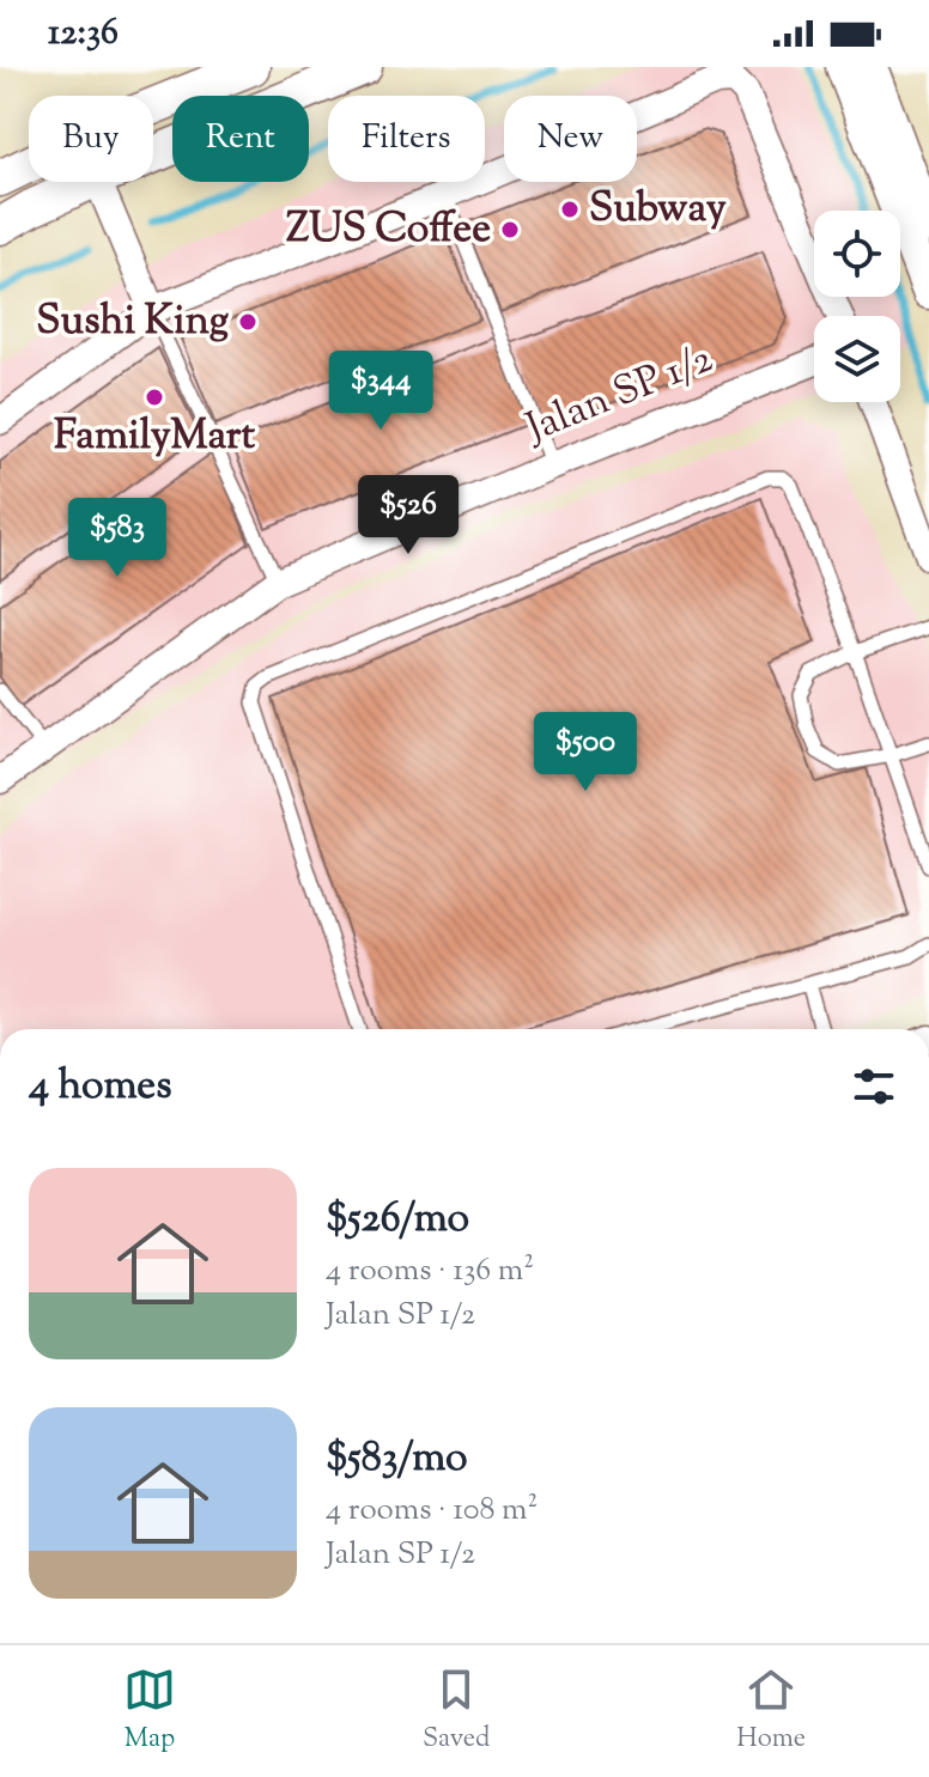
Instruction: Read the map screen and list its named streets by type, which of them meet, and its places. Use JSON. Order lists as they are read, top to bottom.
{
  "streets": {
    "street": ["Jalan SP 1/2"]
  },
  "places": [
    "Subway",
    "ZUS Coffee",
    "Sushi King",
    "FamilyMart"
  ],
  "page": {
    "status": "12:36",
    "chip": [
      "Buy",
      "Rent",
      "Filters",
      "New"
    ],
    "price": [
      "$344",
      "$526",
      "$583",
      "$500"
    ],
    "heading": "4 homes",
    "list": [
      {
        "name": "$526/mo",
        "note": "4 rooms · 136 m² · Jalan SP 1/2"
      },
      {
        "name": "$583/mo",
        "note": "4 rooms · 108 m² · Jalan SP 1/2"
      }
    ],
    "tabs": ["Map", "Saved", "Home"]
  }
}
